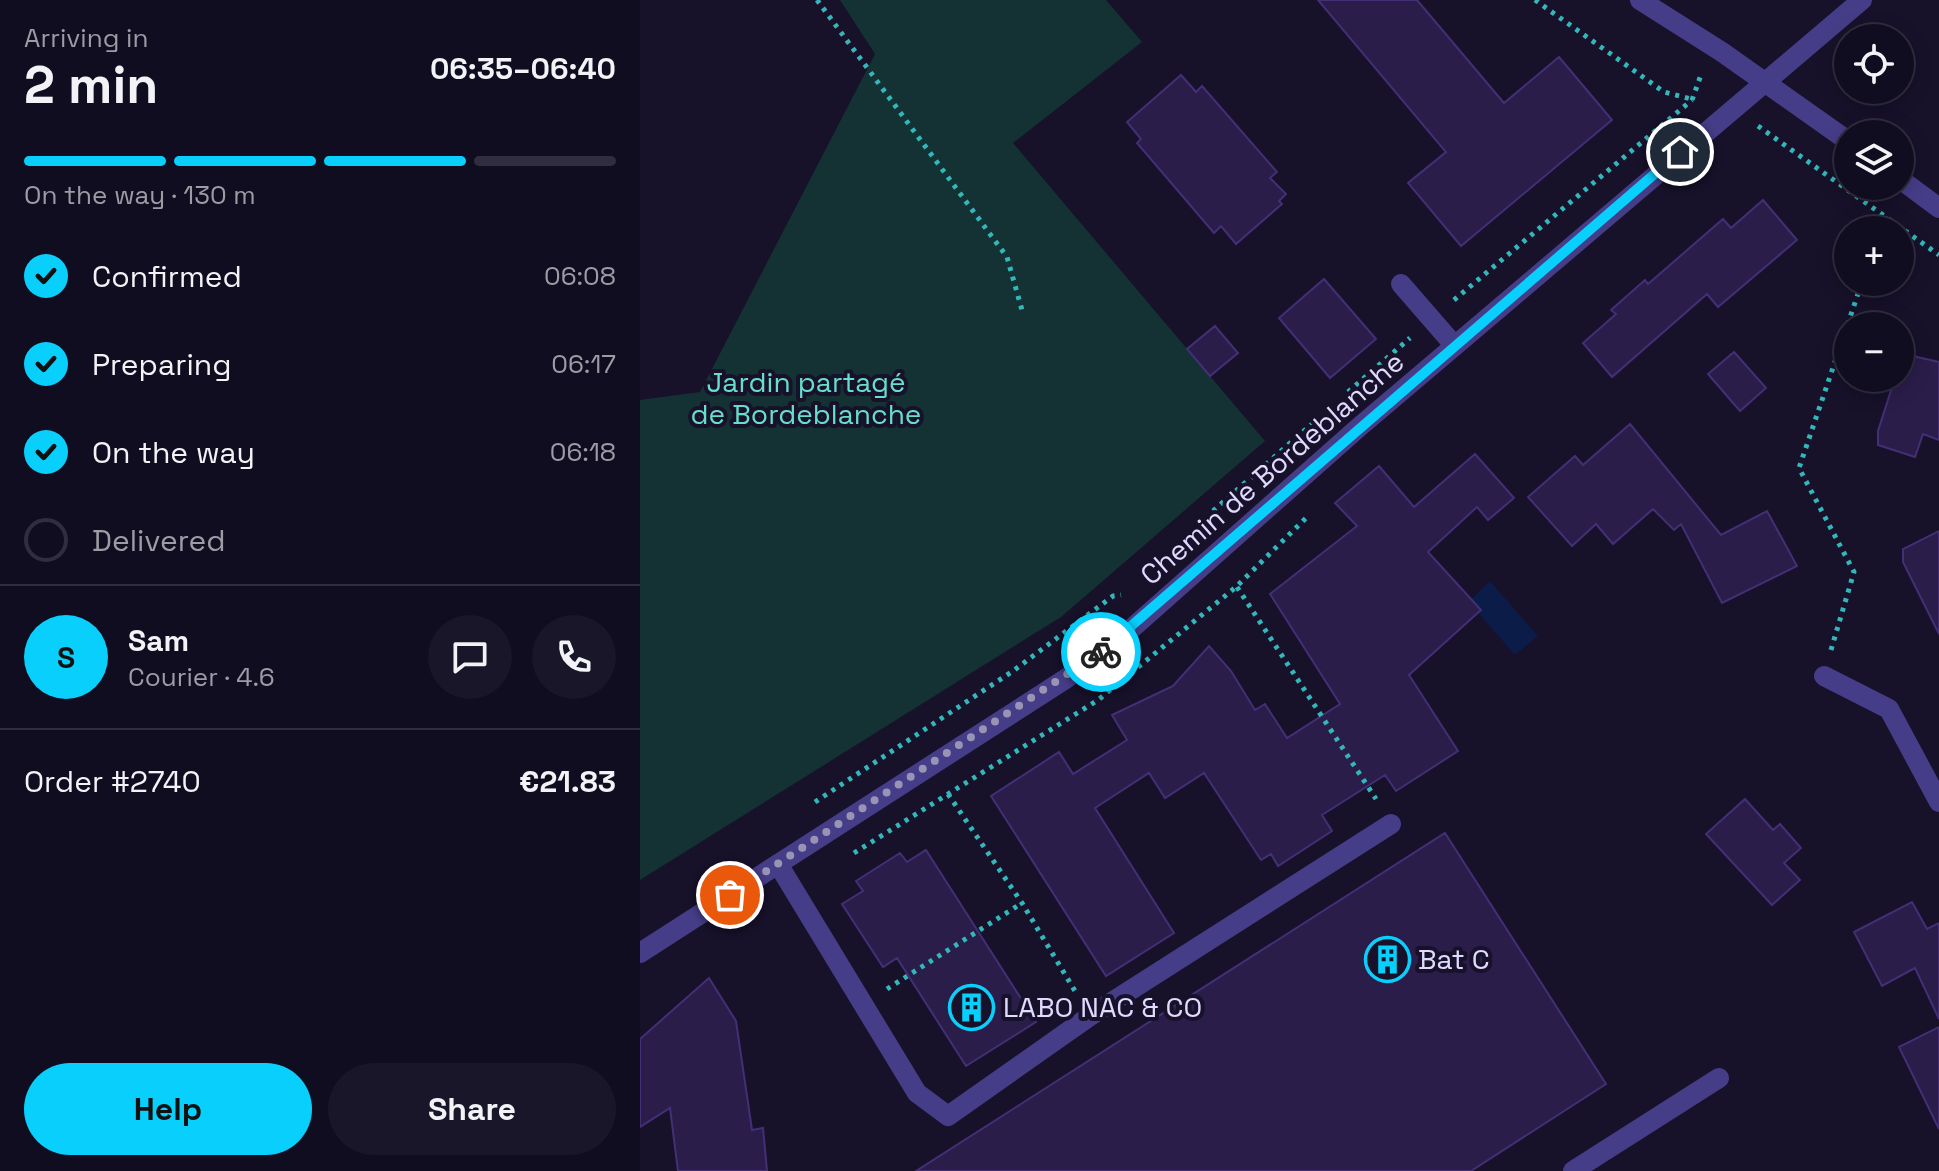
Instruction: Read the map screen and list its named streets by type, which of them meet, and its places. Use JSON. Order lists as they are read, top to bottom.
{
  "streets": {
    "street": ["Chemin de Bordeblanche"]
  },
  "parks": ["Jardin partagé de Bordeblanche"],
  "places": {
    "building": ["Bat C", "LABO NAC & CO"]
  },
  "page": {
    "heading": ["2 min", "Arriving in", "06:35–06:40"],
    "panel": [
      "Sam",
      "Courier · 4.6",
      "Order #2740",
      "€21.83"
    ],
    "map_buttons": ["+", "−"],
    "bar": "On the way · 130 m",
    "list": [
      ["Confirmed", "06:08"],
      ["Preparing", "06:17"],
      ["On the way", "06:18"],
      "Delivered"
    ],
    "round": "S",
    "buttons": ["Help", "Share"]
  }
}
